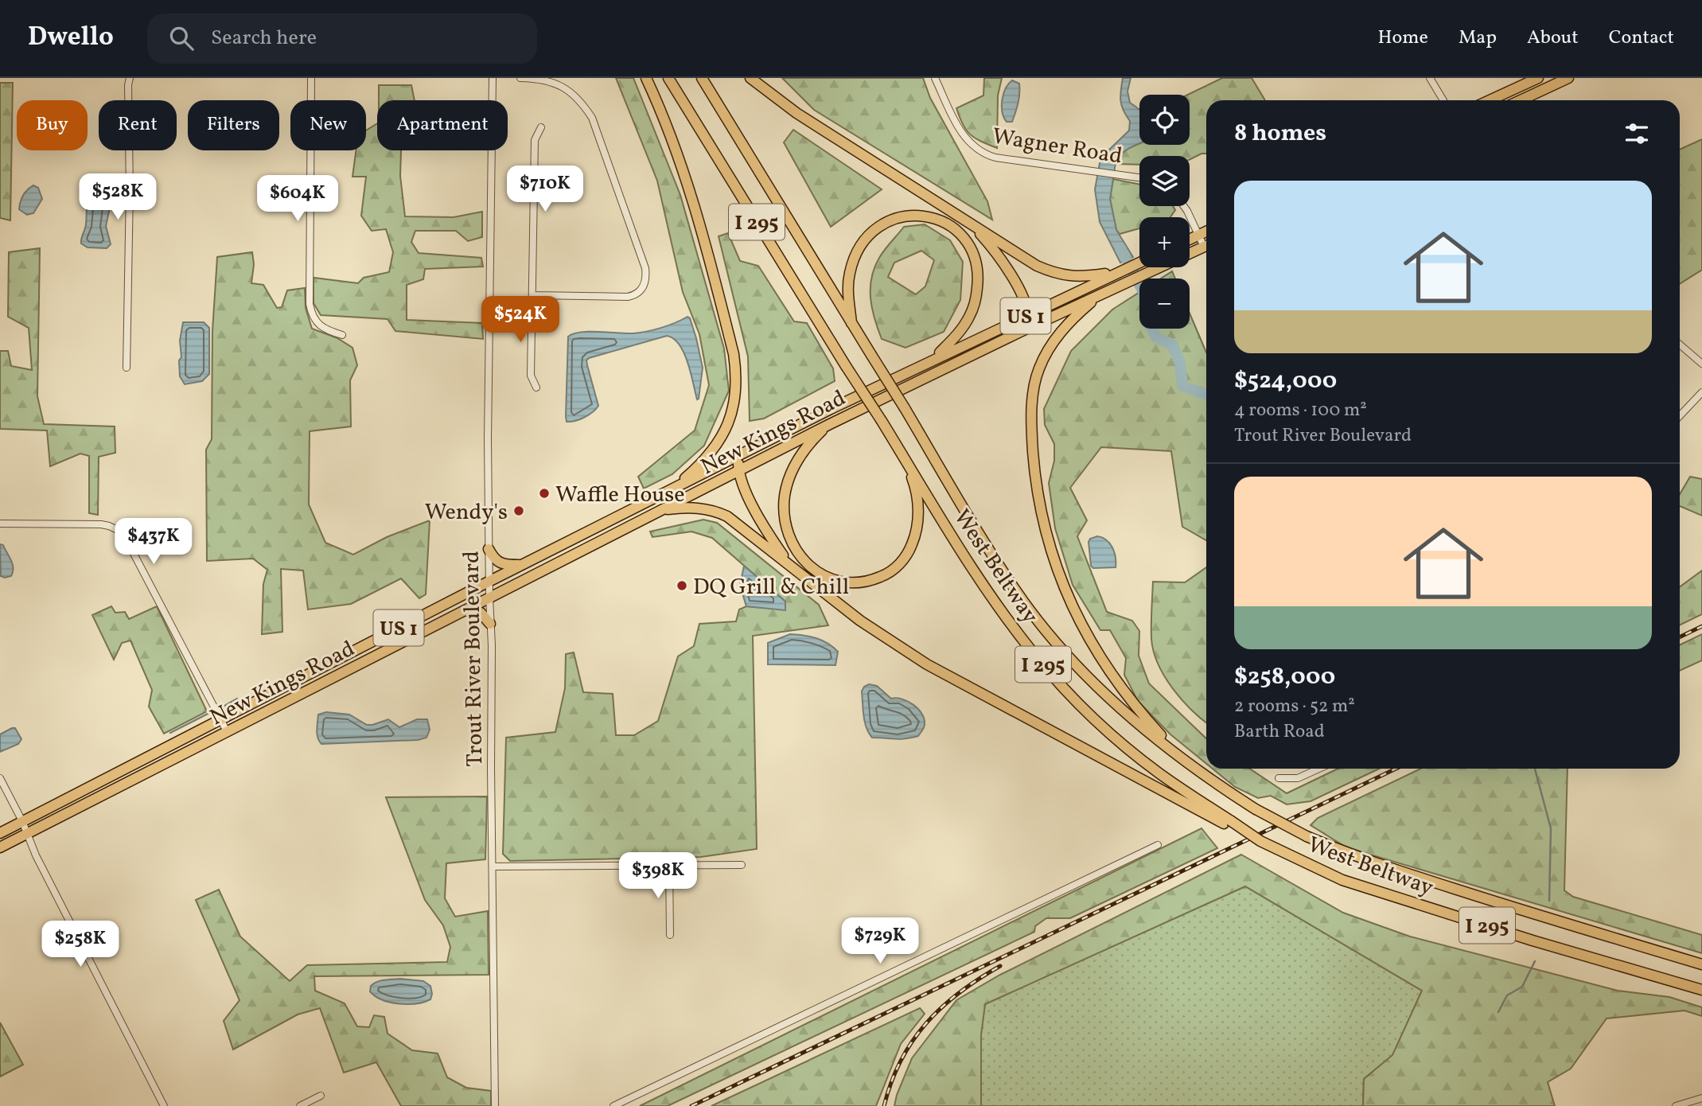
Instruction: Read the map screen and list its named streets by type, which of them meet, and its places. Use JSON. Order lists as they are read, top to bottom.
{
  "streets": {
    "highway": [
      "I 295",
      "US 1",
      "New Kings Road",
      "West Beltway"
    ],
    "street": ["Wagner Road", "Trout River Boulevard"]
  },
  "crossings": [
    ["New Kings Road", "Trout River Boulevard"]
  ],
  "places": ["Waffle House", "Wendy's", "DQ Grill & Chill"],
  "page": {
    "header": "Dwello",
    "search": "Search here",
    "nav": [
      "Home",
      "Map",
      "About",
      "Contact"
    ],
    "map_buttons": ["+", "−"],
    "chip": [
      "Buy",
      "Rent",
      "Filters",
      "New",
      "Apartment"
    ],
    "heading": "8 homes",
    "price": [
      "$710K",
      "$528K",
      "$604K",
      "$524K",
      "$437K",
      "$398K",
      "$729K",
      "$258K"
    ],
    "list": [
      {
        "name": "$524,000",
        "note": "4 rooms · 100 m² · Trout River Boulevard"
      },
      {
        "name": "$258,000",
        "note": "2 rooms · 52 m² · Barth Road"
      }
    ]
  }
}
